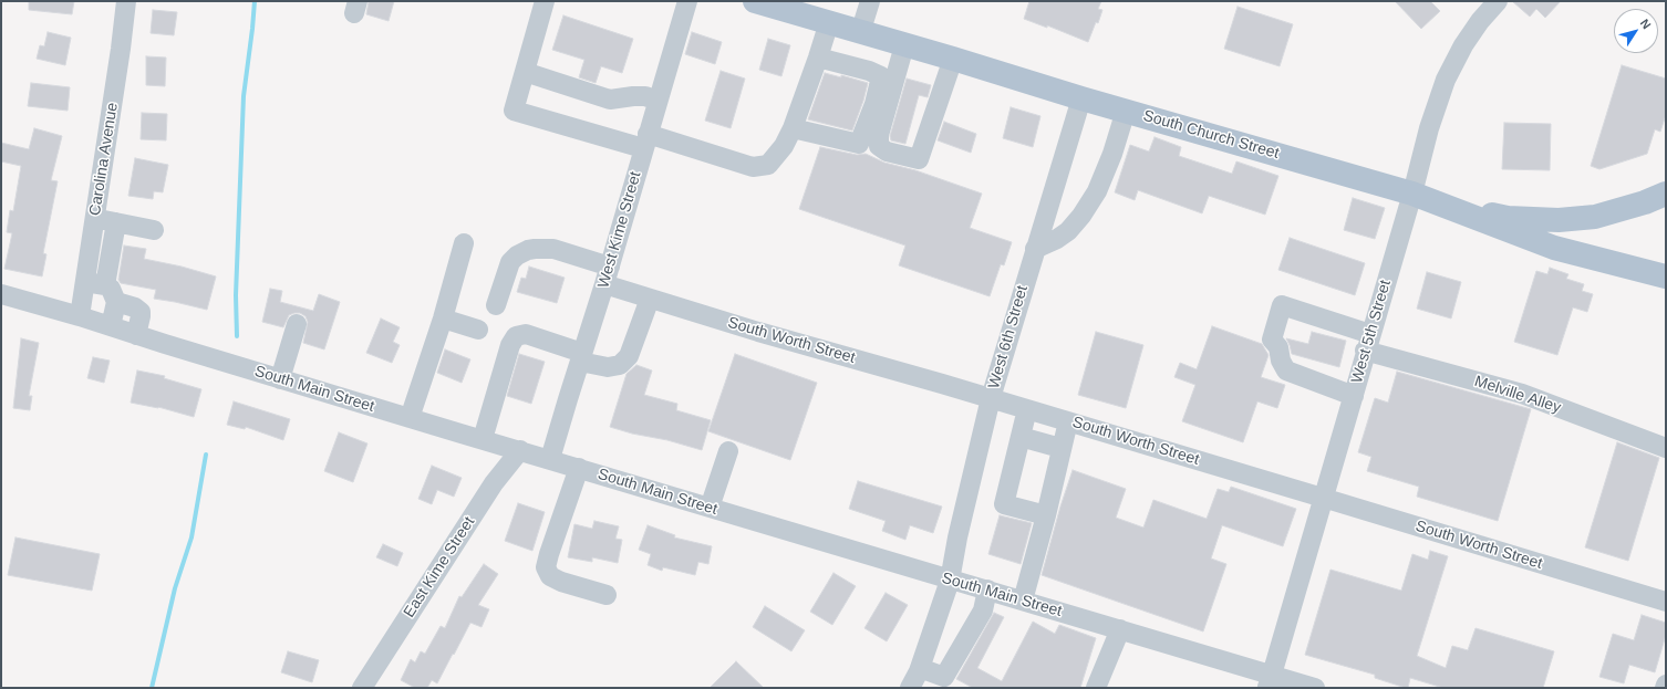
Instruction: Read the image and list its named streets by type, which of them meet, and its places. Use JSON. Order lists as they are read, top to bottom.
{
  "streets": {
    "main road": ["South Church Street"],
    "street": [
      "Carolina Avenue",
      "West Kime Street",
      "West 5th Street",
      "West 6th Street",
      "South Worth Street",
      "South Main Street",
      "Melville Alley",
      "East Kime Street"
    ]
  },
  "crossings": [
    ["South Church Street", "West 5th Street"],
    ["South Church Street", "West 6th Street"],
    ["Carolina Avenue", "South Main Street"],
    ["West Kime Street", "South Worth Street"],
    ["West Kime Street", "South Main Street"],
    ["West 5th Street", "South Worth Street"],
    ["West 5th Street", "South Main Street"],
    ["West 5th Street", "Melville Alley"],
    ["West 6th Street", "South Worth Street"],
    ["West 6th Street", "South Main Street"],
    ["South Main Street", "East Kime Street"]
  ],
  "north": "top right"
}
